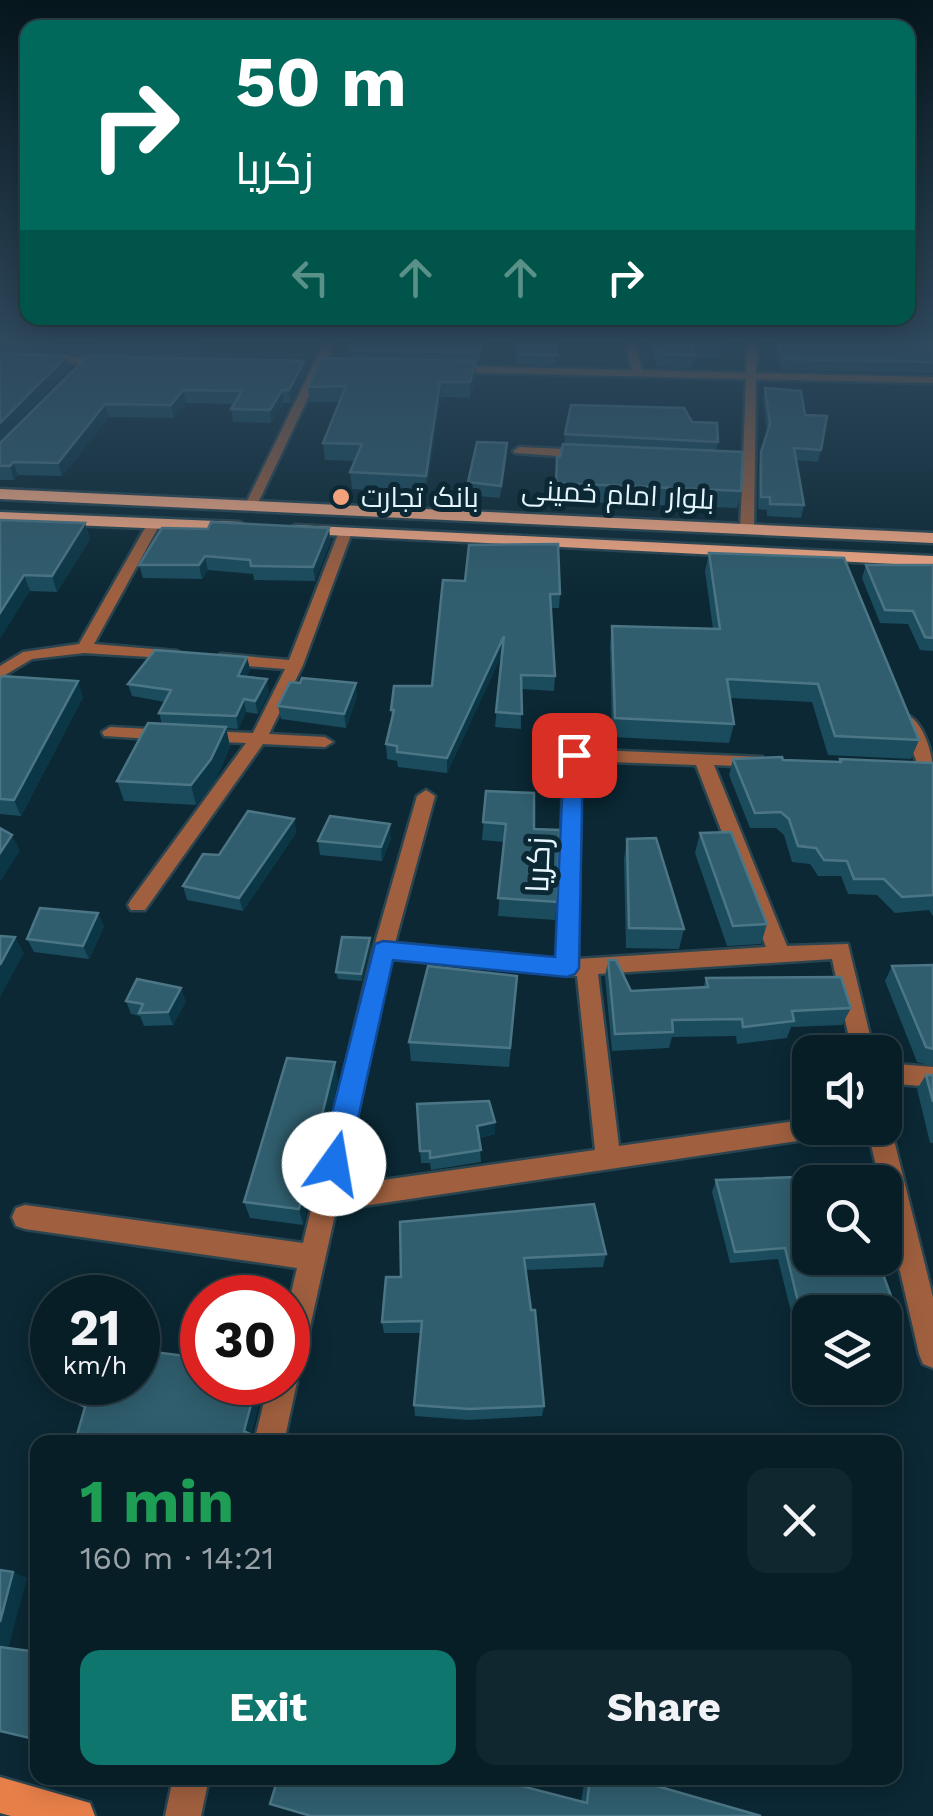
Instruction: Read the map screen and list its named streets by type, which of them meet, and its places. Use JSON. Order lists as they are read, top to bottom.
{
  "streets": {
    "main road": ["بلوار امام خمینی"],
    "street": ["زکریا"]
  },
  "places": ["بانک تجارت"],
  "page": {
    "turn": ["50 m", "زکریا"],
    "speed": "21 km/h",
    "limit": "30",
    "heading": ["1 min", "160 m · 14:21"],
    "buttons": ["Exit", "Share"]
  }
}
